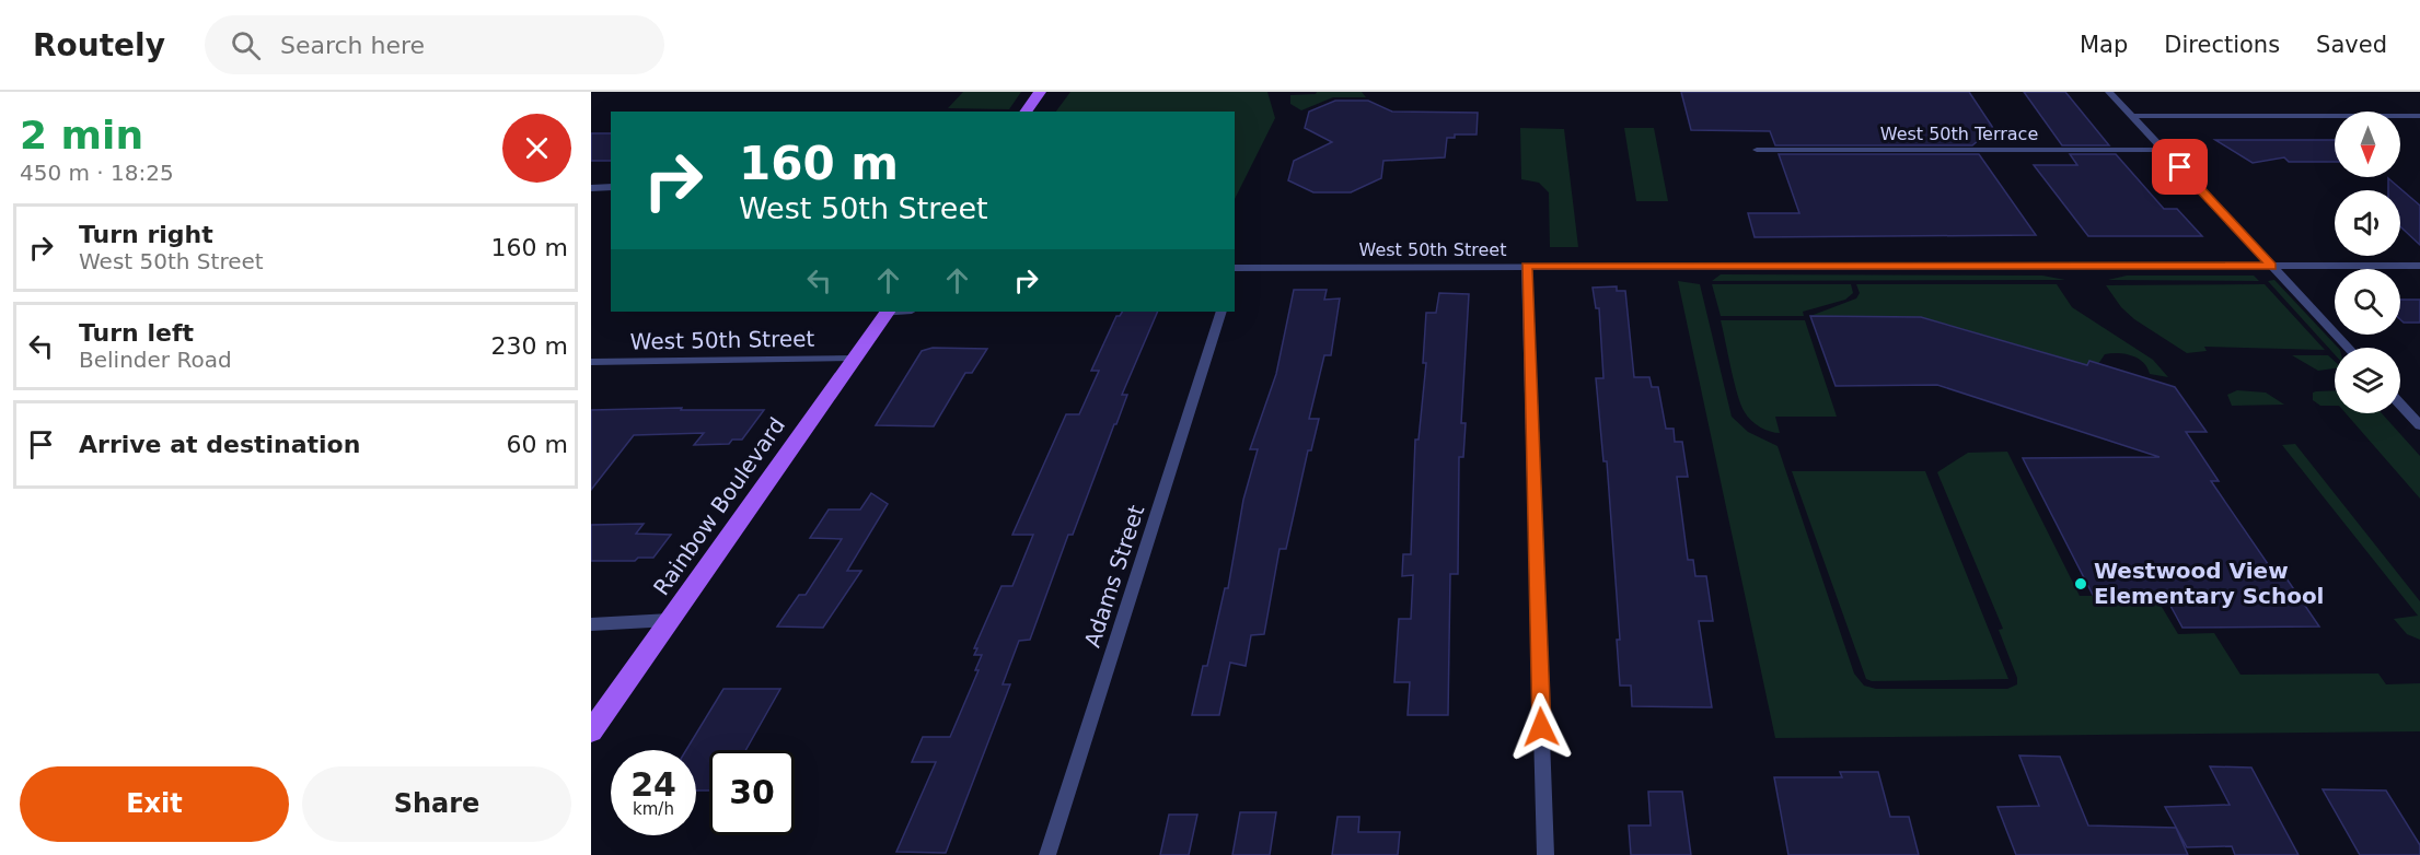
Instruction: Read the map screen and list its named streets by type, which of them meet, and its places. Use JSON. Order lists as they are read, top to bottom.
{
  "streets": {
    "main road": ["Rainbow Boulevard"],
    "street": ["West 50th Terrace", "West 50th Street", "Adams Street"]
  },
  "crossings": [
    ["West 50th Street", "Rainbow Boulevard"]
  ],
  "places": ["Westwood View Elementary School"],
  "north": "bottom",
  "page": {
    "header": "Routely",
    "search": "Search here",
    "nav": ["Map", "Directions", "Saved"],
    "heading": ["2 min", "450 m · 18:25"],
    "turn": ["160 m", "West 50th Street"],
    "list": [
      {
        "name": "Turn right",
        "note": "West 50th Street",
        "value": "160 m"
      },
      {
        "name": "Turn left",
        "note": "Belinder Road",
        "value": "230 m"
      },
      {
        "name": "Arrive at destination",
        "value": "60 m"
      }
    ],
    "speed": "24 km/h",
    "limit": "30",
    "buttons": ["Exit", "Share"]
  }
}
